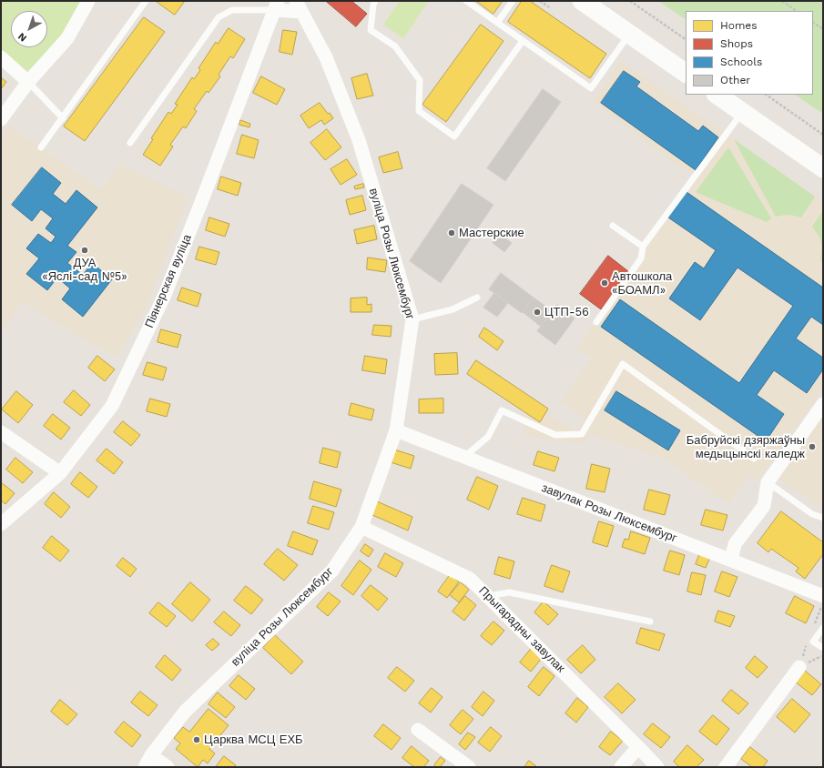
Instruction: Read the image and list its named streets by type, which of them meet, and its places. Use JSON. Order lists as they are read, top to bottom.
{
  "streets": {
    "street": [
      "вуліца Розы Люксембург",
      "Піянерская вуліца",
      "завулак Розы Люксембург",
      "Прыгарадны завулак"
    ]
  },
  "crossings": [
    ["вуліца Розы Люксембург", "Піянерская вуліца"],
    ["вуліца Розы Люксембург", "завулак Розы Люксембург"],
    ["вуліца Розы Люксембург", "Прыгарадны завулак"]
  ],
  "places": [
    "Мастерские",
    "ДУА «Яслі-сад №5»",
    "Автошкола «БОАМЛ»",
    "ЦТП-56",
    "Бабруйскі дзяржаўны медыцынскі каледж",
    "Царква МСЦ ЕХБ"
  ],
  "legend": [
    "Homes",
    "Shops",
    "Schools",
    "Other"
  ],
  "north": "bottom left"
}
